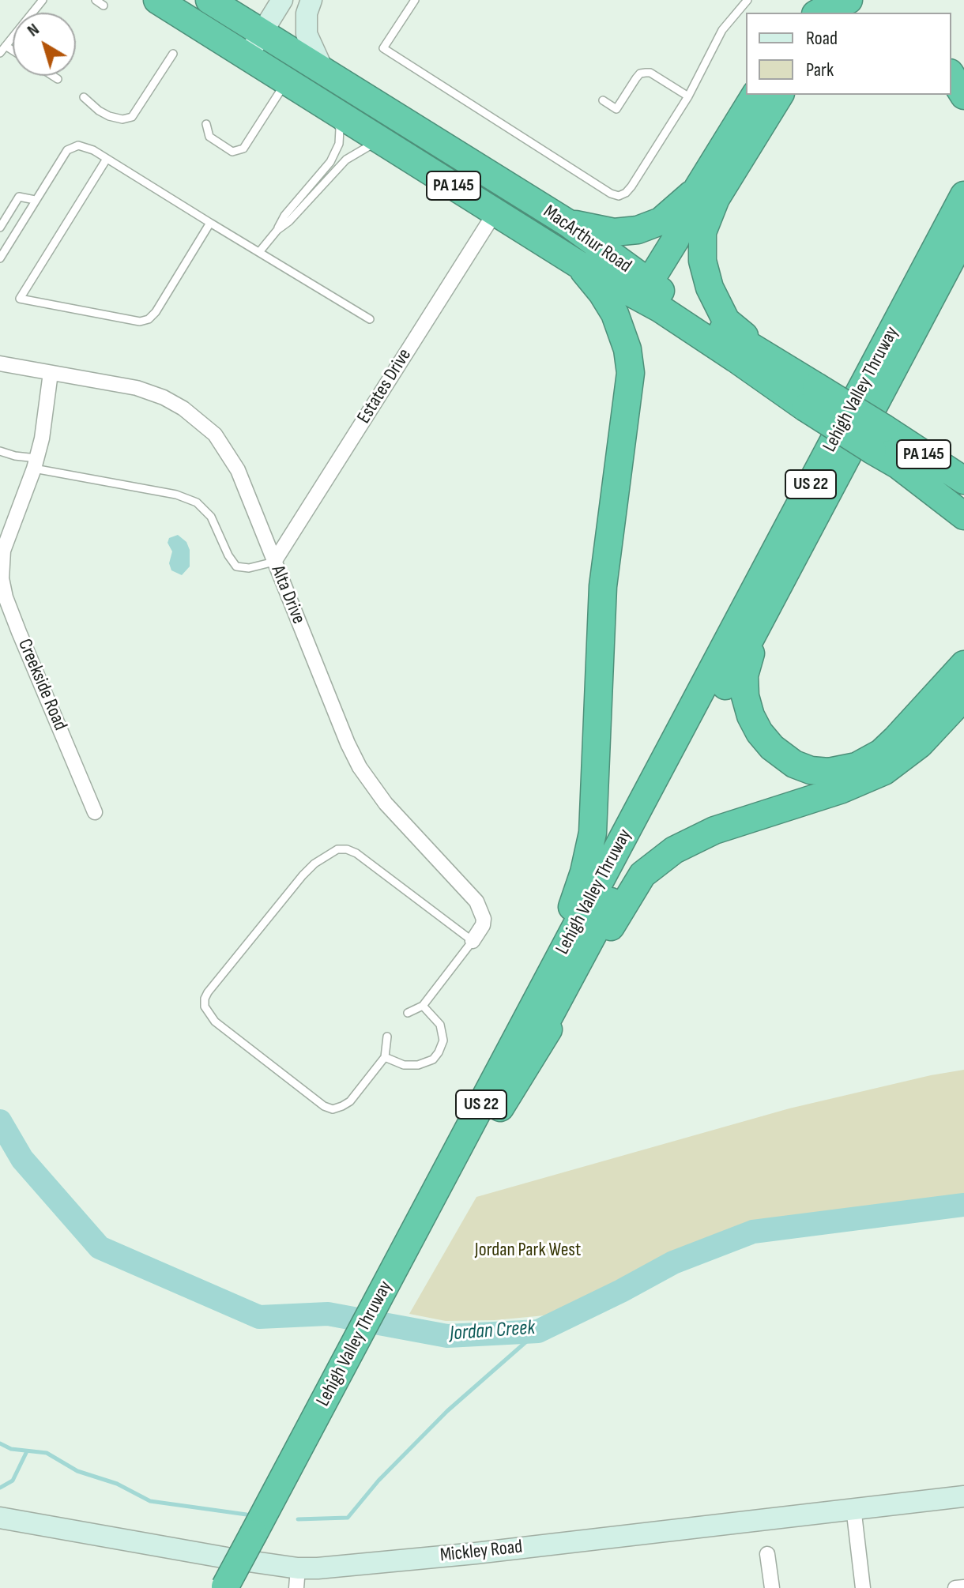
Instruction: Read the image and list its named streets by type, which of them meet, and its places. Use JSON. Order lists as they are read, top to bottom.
{
  "streets": {
    "highway": [
      "PA 145",
      "MacArthur Road",
      "Lehigh Valley Thruway",
      "US 22"
    ],
    "street": [
      "Estates Drive",
      "Alta Drive",
      "Creekside Road",
      "Mickley Road"
    ]
  },
  "crossings": [
    ["MacArthur Road", "Estates Drive"],
    ["Estates Drive", "Alta Drive"],
    ["Alta Drive", "Creekside Road"]
  ],
  "water": ["Jordan Creek"],
  "parks": ["Jordan Park West"],
  "legend": ["Road", "Park"],
  "north": "top left"
}
